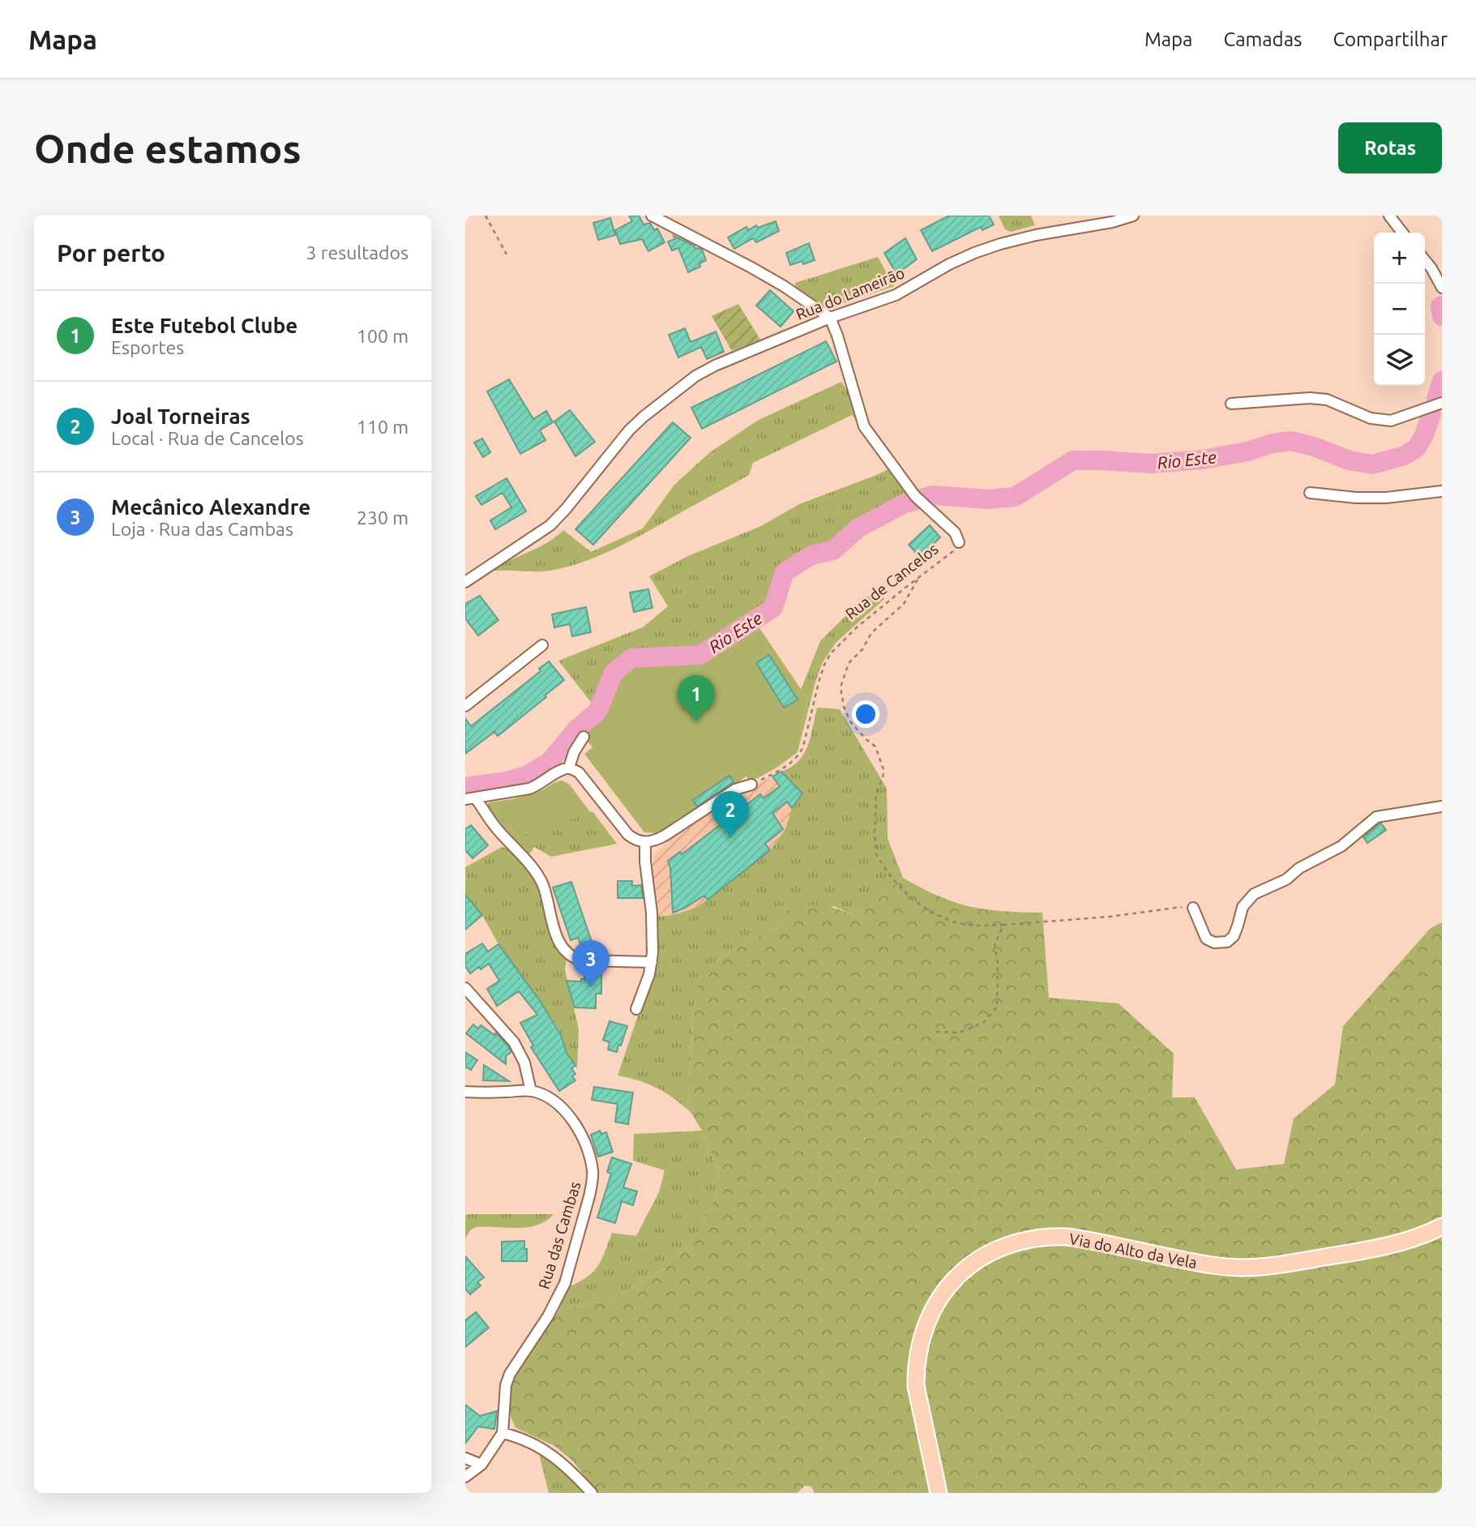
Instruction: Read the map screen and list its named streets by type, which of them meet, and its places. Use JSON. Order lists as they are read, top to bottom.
{
  "streets": {
    "main road": ["Via do Alto da Vela"],
    "street": ["Rua do Lameirão", "Rua de Cancelos", "Rua das Cambas"]
  },
  "crossings": [
    ["Rua do Lameirão", "Rua de Cancelos"]
  ],
  "water": ["Rio Este"],
  "page": {
    "header": "Mapa",
    "nav": ["Mapa", "Camadas", "Compartilhar"],
    "buttons": "Rotas",
    "title": "Onde estamos",
    "heading": ["Por perto", "3 resultados"],
    "map_buttons": ["+", "−"],
    "list": [
      {
        "mark": "1",
        "name": "Este Futebol Clube",
        "note": "Esportes",
        "value": "100 m"
      },
      {
        "mark": "2",
        "name": "Joal Torneiras",
        "note": "Local · Rua de Cancelos",
        "value": "110 m"
      },
      {
        "mark": "3",
        "name": "Mecânico Alexandre",
        "note": "Loja · Rua das Cambas",
        "value": "230 m"
      }
    ],
    "pins": ["1", "2", "3"]
  }
}
